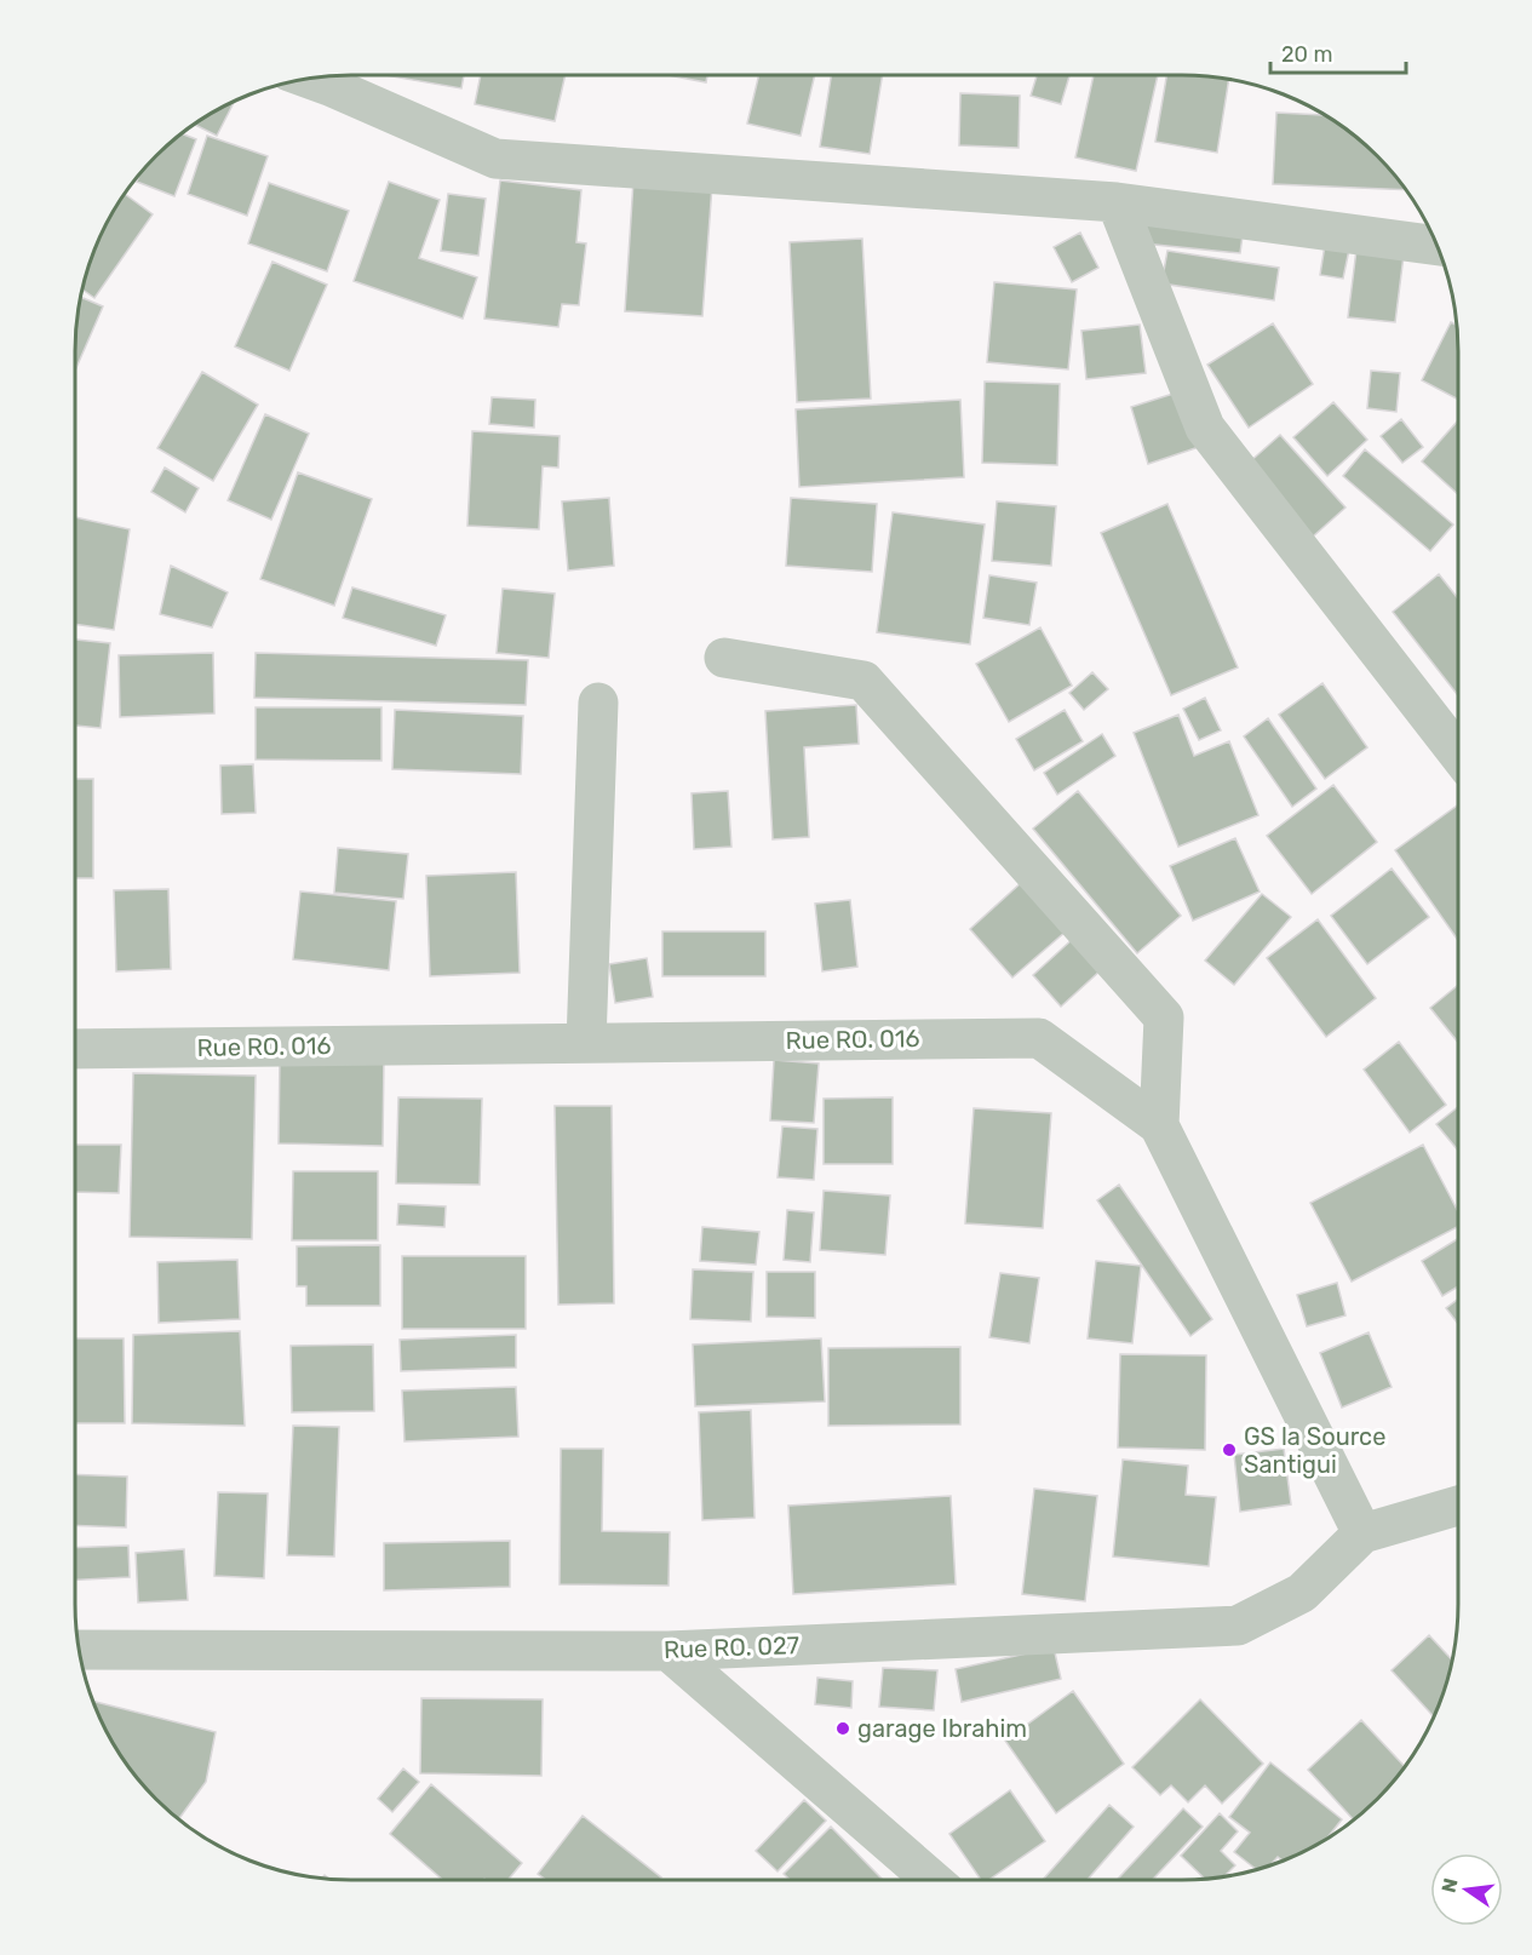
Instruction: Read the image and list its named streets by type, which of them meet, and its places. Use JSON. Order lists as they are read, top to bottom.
{
  "streets": {
    "street": ["Rue RO. 016", "Rue RO. 027"]
  },
  "crossings": [
    ["Rue RO. 016", "Rue RO. 027"]
  ],
  "places": ["GS la Source Santigui", "garage Ibrahim"],
  "scale_bar": "20 m",
  "north": "left"
}
